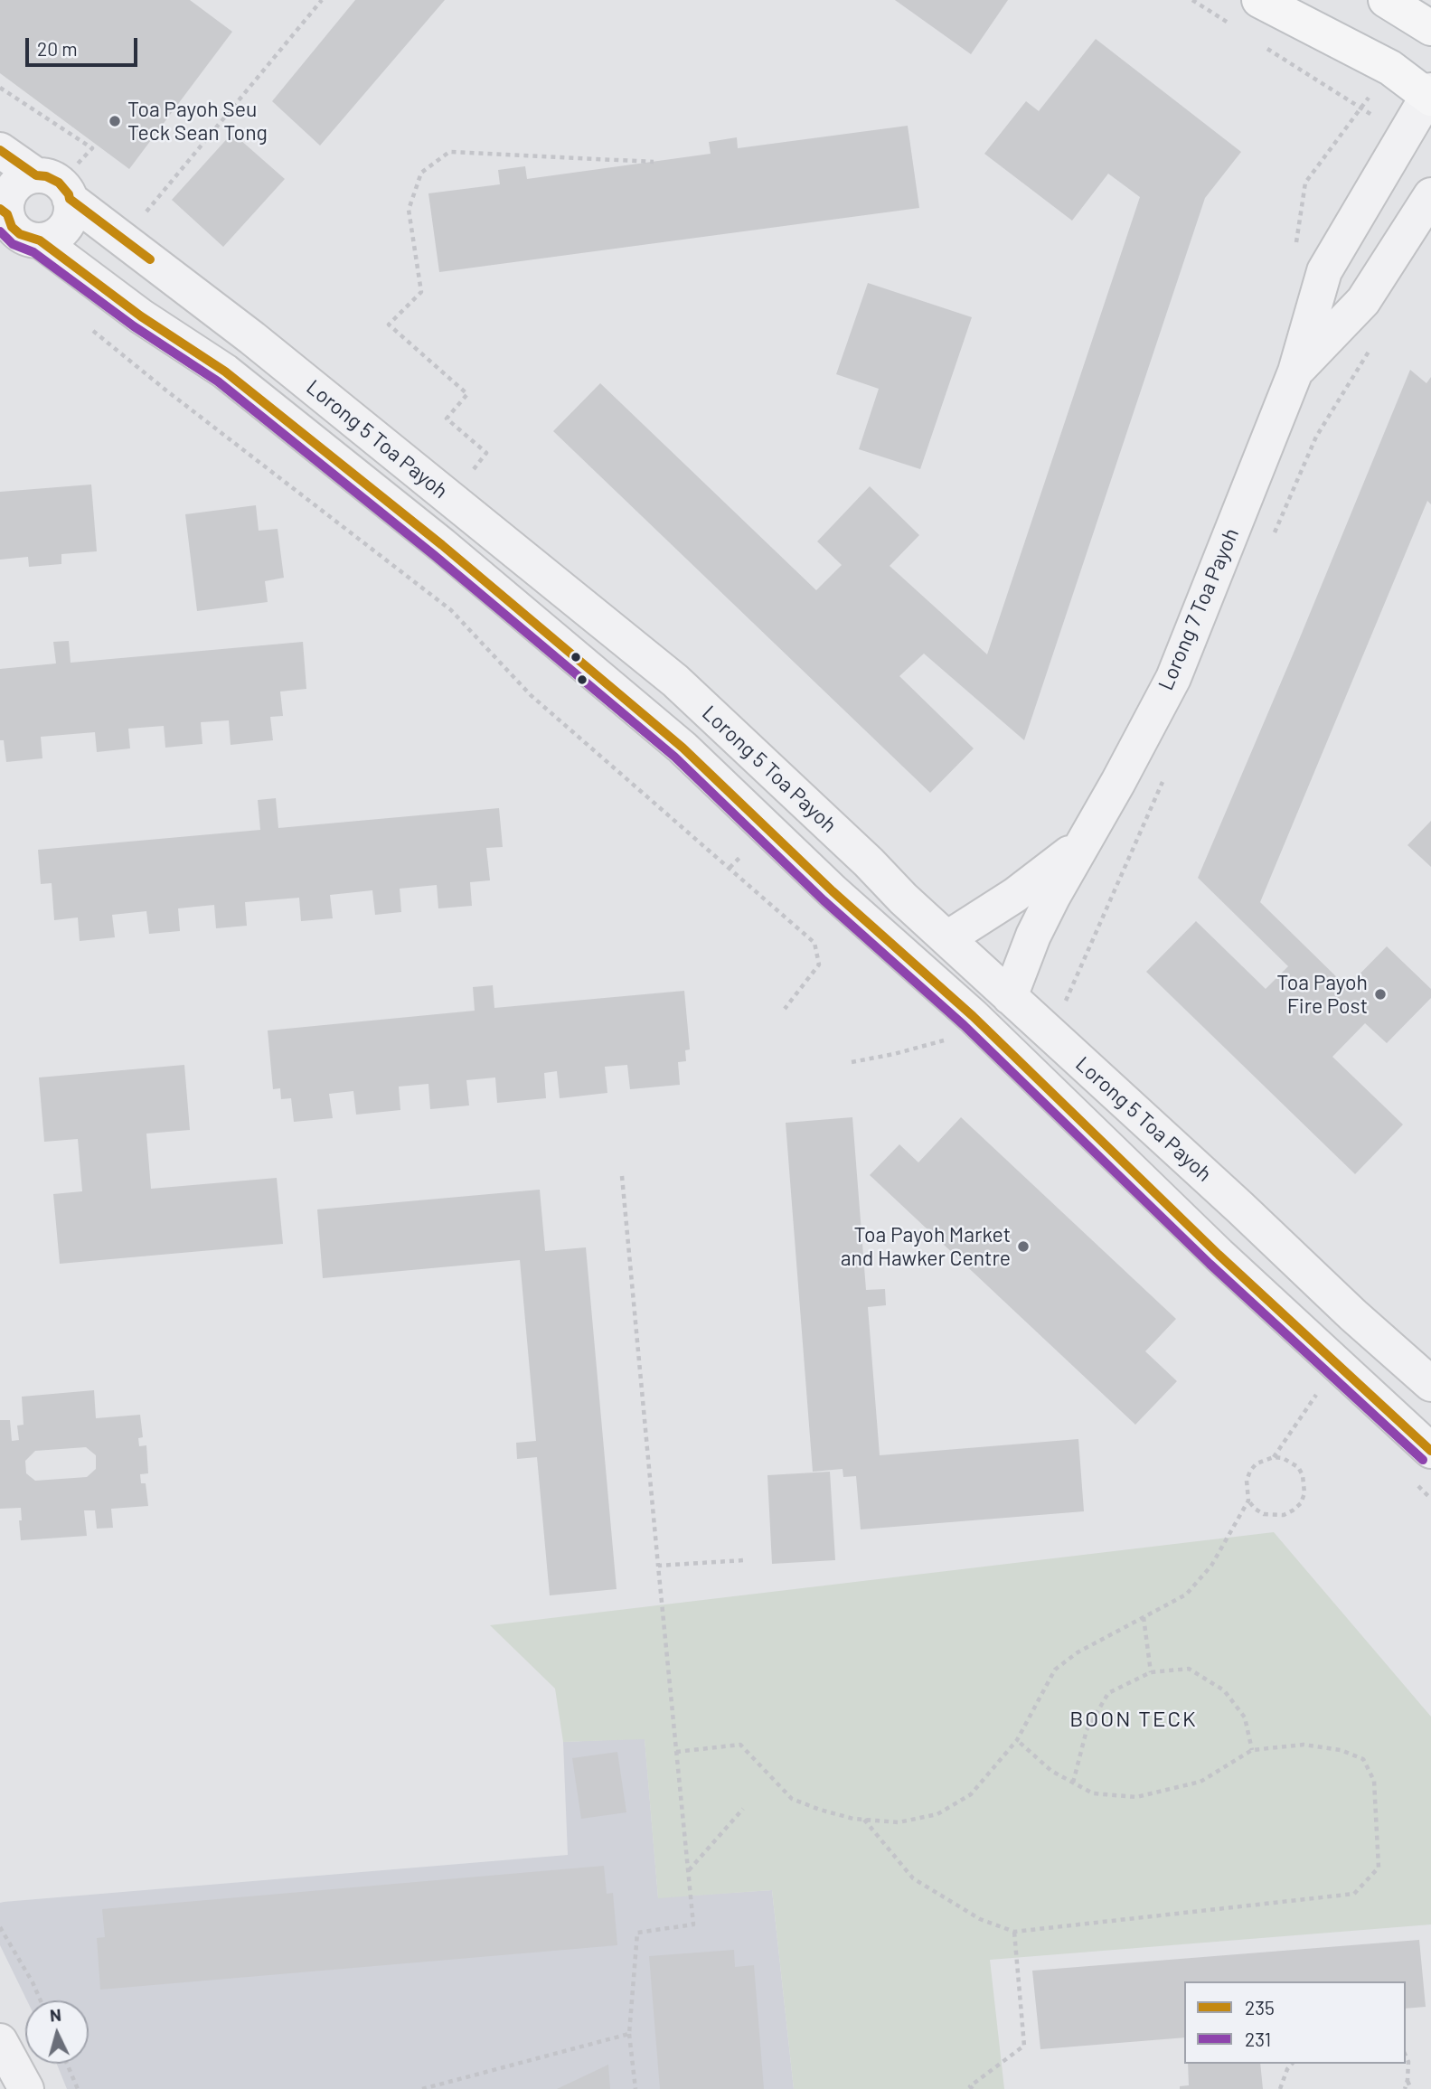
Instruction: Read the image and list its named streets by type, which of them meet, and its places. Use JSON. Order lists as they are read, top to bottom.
{
  "streets": {
    "street": ["Lorong 5 Toa Payoh", "Lorong 7 Toa Payoh"]
  },
  "crossings": [
    ["Lorong 5 Toa Payoh", "Lorong 7 Toa Payoh"]
  ],
  "districts": ["BOON TECK"],
  "places": ["Toa Payoh Seu Teck Sean Tong", "Toa Payoh Fire Post", "Toa Payoh Market and Hawker Centre"],
  "lines": ["transit line 235", "transit line 231"],
  "legend": ["235", "231"],
  "scale_bar": "20 m",
  "north": "top"
}
